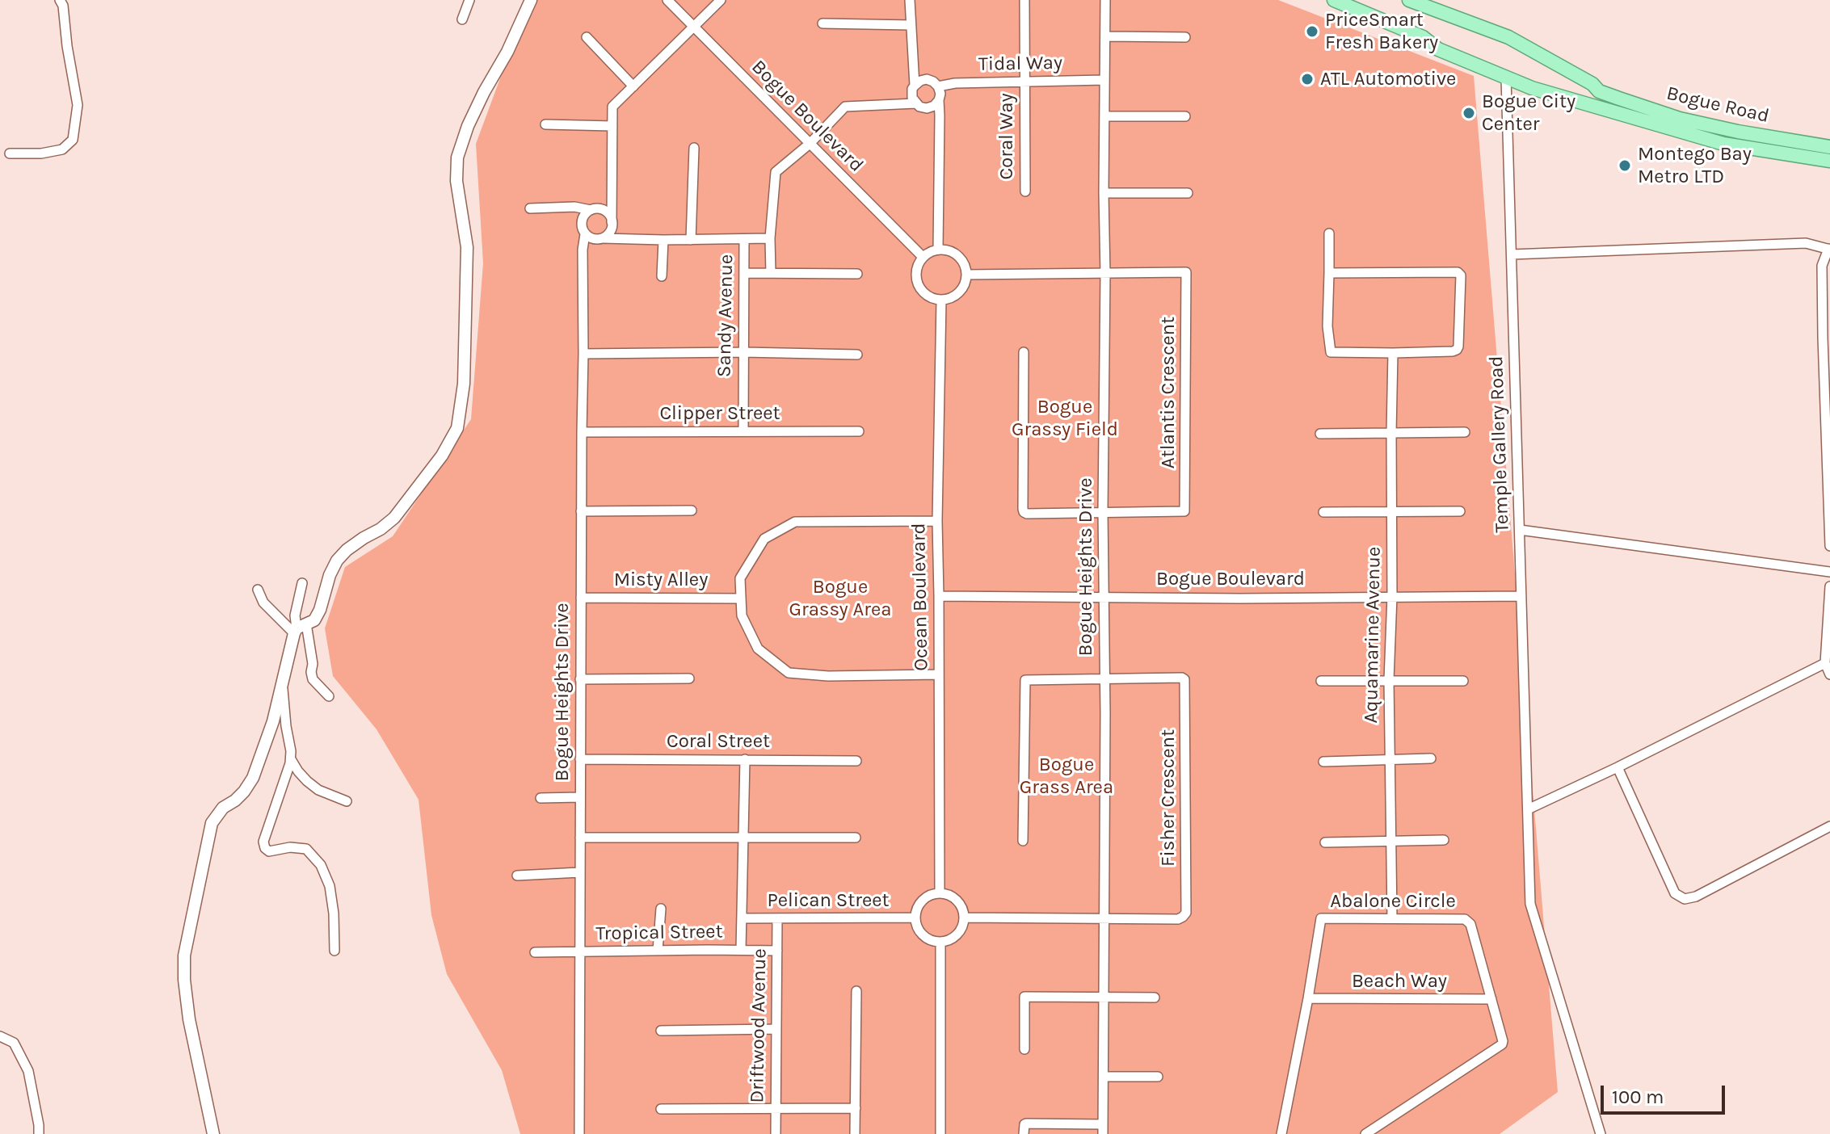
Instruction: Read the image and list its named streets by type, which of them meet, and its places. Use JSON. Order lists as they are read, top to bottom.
{
  "streets": {
    "main road": ["Bogue Road"],
    "street": [
      "Tidal Way",
      "Bogue Boulevard",
      "Coral Way",
      "Sandy Avenue",
      "Atlantis Crescent",
      "Clipper Street",
      "Temple Gallery Road",
      "Bogue Heights Drive",
      "Misty Alley",
      "Ocean Boulevard",
      "Aquamarine Avenue",
      "Coral Street",
      "Fisher Crescent",
      "Pelican Street",
      "Abalone Circle",
      "Tropical Street",
      "Beach Way",
      "Driftwood Avenue"
    ]
  },
  "crossings": [
    ["Tidal Way", "Coral Way"],
    ["Tidal Way", "Bogue Heights Drive"],
    ["Bogue Road", "Temple Gallery Road"],
    ["Bogue Boulevard", "Temple Gallery Road"],
    ["Bogue Boulevard", "Bogue Heights Drive"],
    ["Bogue Boulevard", "Ocean Boulevard"],
    ["Bogue Boulevard", "Aquamarine Avenue"],
    ["Sandy Avenue", "Clipper Street"],
    ["Sandy Avenue", "Bogue Heights Drive"],
    ["Atlantis Crescent", "Bogue Heights Drive"],
    ["Clipper Street", "Bogue Heights Drive"],
    ["Bogue Heights Drive", "Misty Alley"],
    ["Bogue Heights Drive", "Coral Street"],
    ["Bogue Heights Drive", "Fisher Crescent"],
    ["Bogue Heights Drive", "Tropical Street"],
    ["Ocean Boulevard", "Pelican Street"],
    ["Aquamarine Avenue", "Abalone Circle"],
    ["Pelican Street", "Driftwood Avenue"],
    ["Abalone Circle", "Beach Way"],
    ["Tropical Street", "Driftwood Avenue"]
  ],
  "parks": ["Bogue Grassy Field", "Bogue Grassy Area", "Bogue Grass Area"],
  "places": [
    "PriceSmart Fresh Bakery",
    "ATL Automotive",
    "Bogue City Center",
    "Montego Bay Metro LTD"
  ],
  "scale_bar": "100 m"
}
